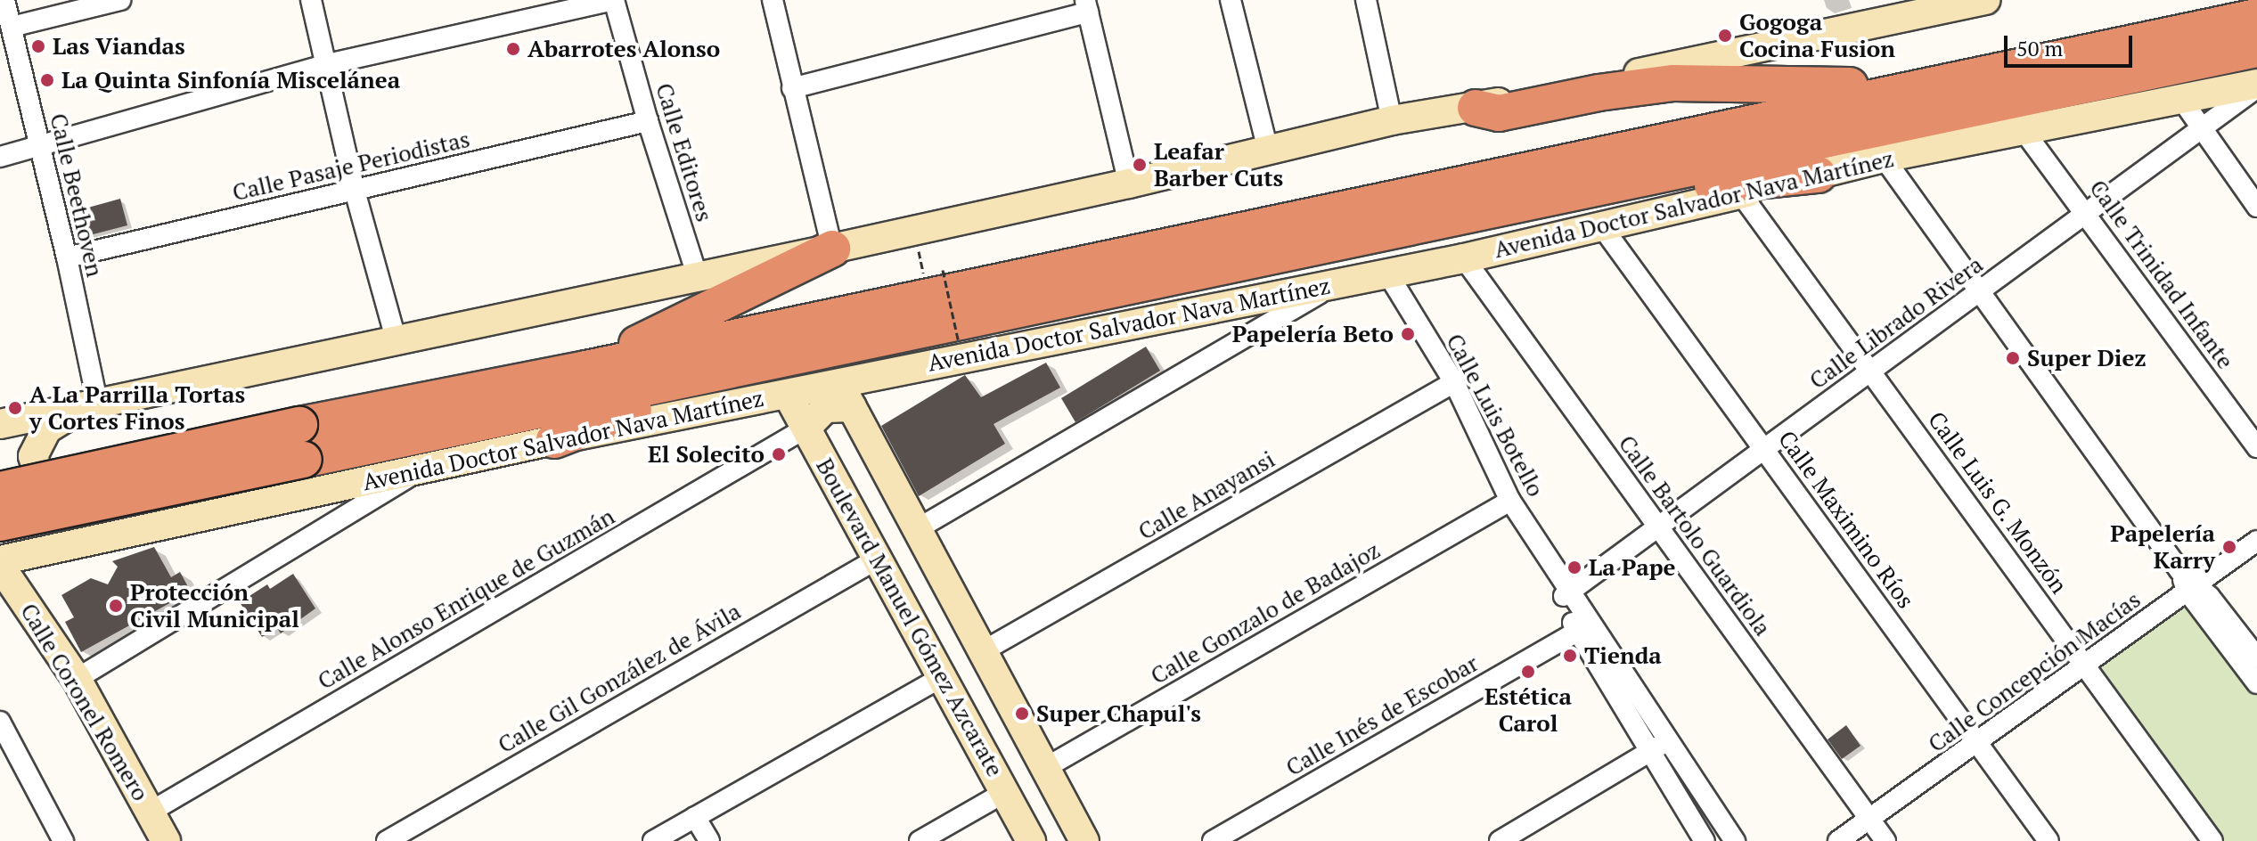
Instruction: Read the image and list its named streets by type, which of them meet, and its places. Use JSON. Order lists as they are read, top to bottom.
{
  "streets": {
    "highway": ["Avenida Doctor Salvador Nava Martínez"],
    "main road": ["Boulevard Manuel Gómez Azcarate", "Calle Coronel Romero"],
    "street": [
      "Calle Editores",
      "Calle Pasaje Periodistas",
      "Calle Beethoven",
      "Calle Trinidad Infante",
      "Calle Librado Rivera",
      "Calle Luis Botello",
      "Calle Anayansi",
      "Calle Luis G. Monzón",
      "Calle Maximino Ríos",
      "Calle Bartolo Guardiola",
      "Calle Alonso Enrique de Guzmán",
      "Calle Gonzalo de Badajoz",
      "Calle Concepción Macías",
      "Calle Gil González de Ávila",
      "Calle Inés de Escobar"
    ]
  },
  "crossings": [
    ["Calle Editores", "Calle Pasaje Periodistas"],
    ["Calle Pasaje Periodistas", "Calle Beethoven"],
    ["Avenida Doctor Salvador Nava Martínez", "Calle Trinidad Infante"],
    ["Avenida Doctor Salvador Nava Martínez", "Calle Librado Rivera"],
    ["Avenida Doctor Salvador Nava Martínez", "Calle Luis Botello"],
    ["Avenida Doctor Salvador Nava Martínez", "Calle Luis G. Monzón"],
    ["Avenida Doctor Salvador Nava Martínez", "Calle Maximino Ríos"],
    ["Avenida Doctor Salvador Nava Martínez", "Calle Bartolo Guardiola"],
    ["Avenida Doctor Salvador Nava Martínez", "Boulevard Manuel Gómez Azcarate"],
    ["Avenida Doctor Salvador Nava Martínez", "Calle Coronel Romero"],
    ["Calle Trinidad Infante", "Calle Librado Rivera"],
    ["Calle Librado Rivera", "Calle Luis Botello"],
    ["Calle Librado Rivera", "Calle Luis G. Monzón"],
    ["Calle Librado Rivera", "Calle Maximino Ríos"],
    ["Calle Librado Rivera", "Calle Bartolo Guardiola"],
    ["Calle Luis Botello", "Calle Anayansi"],
    ["Calle Luis Botello", "Calle Gonzalo de Badajoz"],
    ["Calle Luis Botello", "Calle Inés de Escobar"],
    ["Calle Anayansi", "Boulevard Manuel Gómez Azcarate"],
    ["Calle Luis G. Monzón", "Calle Concepción Macías"],
    ["Calle Maximino Ríos", "Calle Concepción Macías"],
    ["Calle Bartolo Guardiola", "Calle Concepción Macías"],
    ["Calle Alonso Enrique de Guzmán", "Boulevard Manuel Gómez Azcarate"],
    ["Calle Alonso Enrique de Guzmán", "Calle Coronel Romero"],
    ["Calle Gonzalo de Badajoz", "Boulevard Manuel Gómez Azcarate"],
    ["Boulevard Manuel Gómez Azcarate", "Calle Gil González de Ávila"]
  ],
  "places": [
    "Gogoga Cocina Fusion",
    "Las Viandas",
    "Abarrotes Alonso",
    "La Quinta Sinfonía Miscelánea",
    "Leafar Barber Cuts",
    "Papelería Beto",
    "Super Diez",
    "A La Parrilla Tortas y Cortes Finos",
    "El Solecito",
    "Papelería Karry",
    "La Pape",
    "Protección Civil Municipal",
    "Tienda",
    "Estética Carol",
    "Super Chapul's"
  ],
  "scale_bar": "50 m"
}
